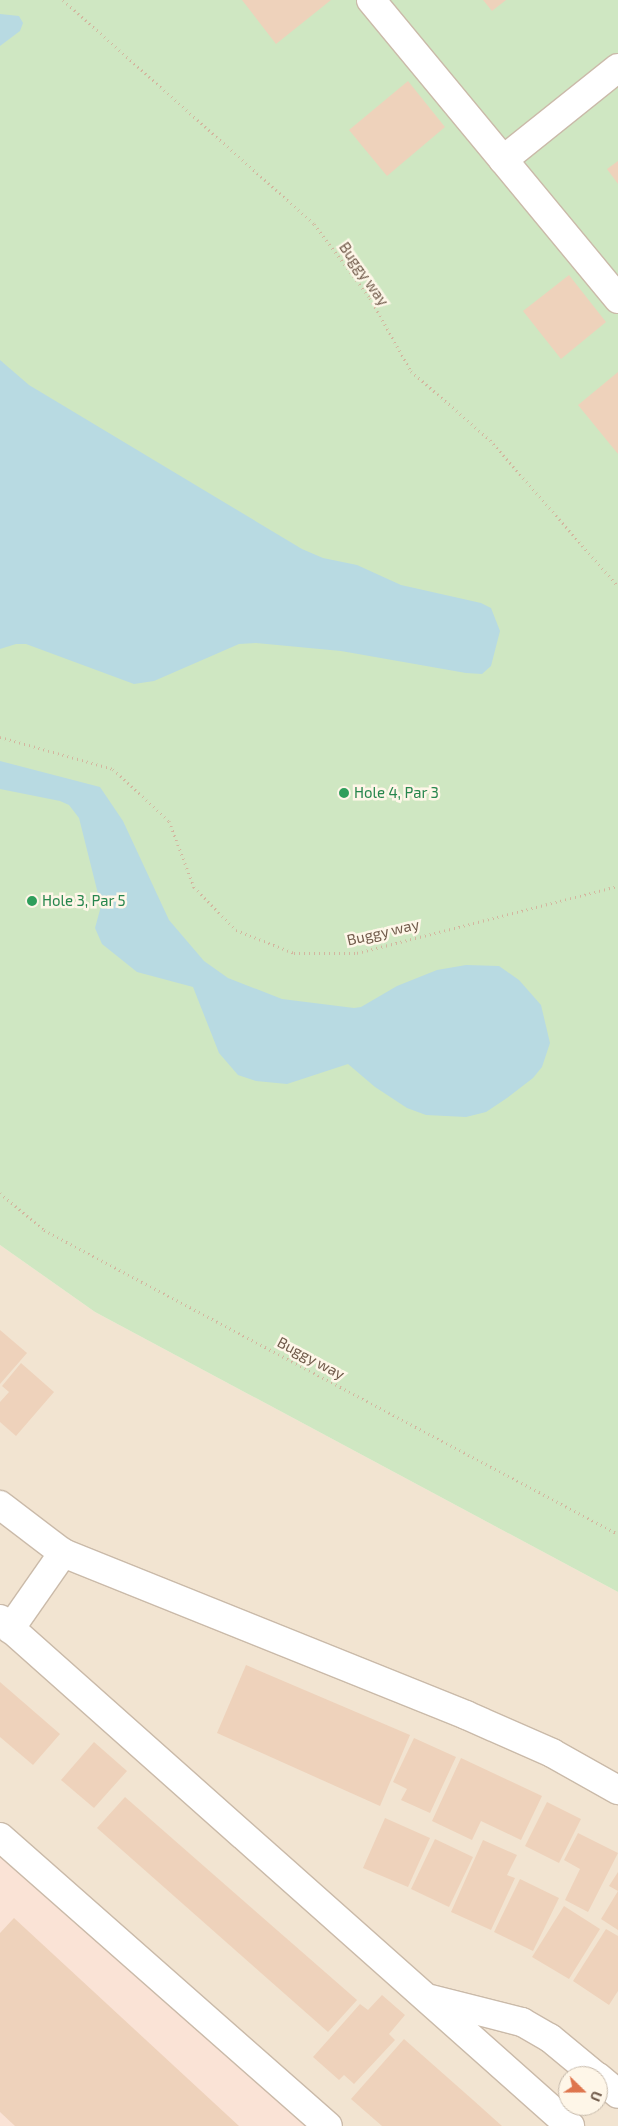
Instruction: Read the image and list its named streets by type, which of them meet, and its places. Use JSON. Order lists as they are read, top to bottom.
{
  "streets": {
    "path": ["Buggy way"]
  },
  "places": ["Hole 4, Par 3", "Hole 3, Par 5"],
  "north": "right"
}
